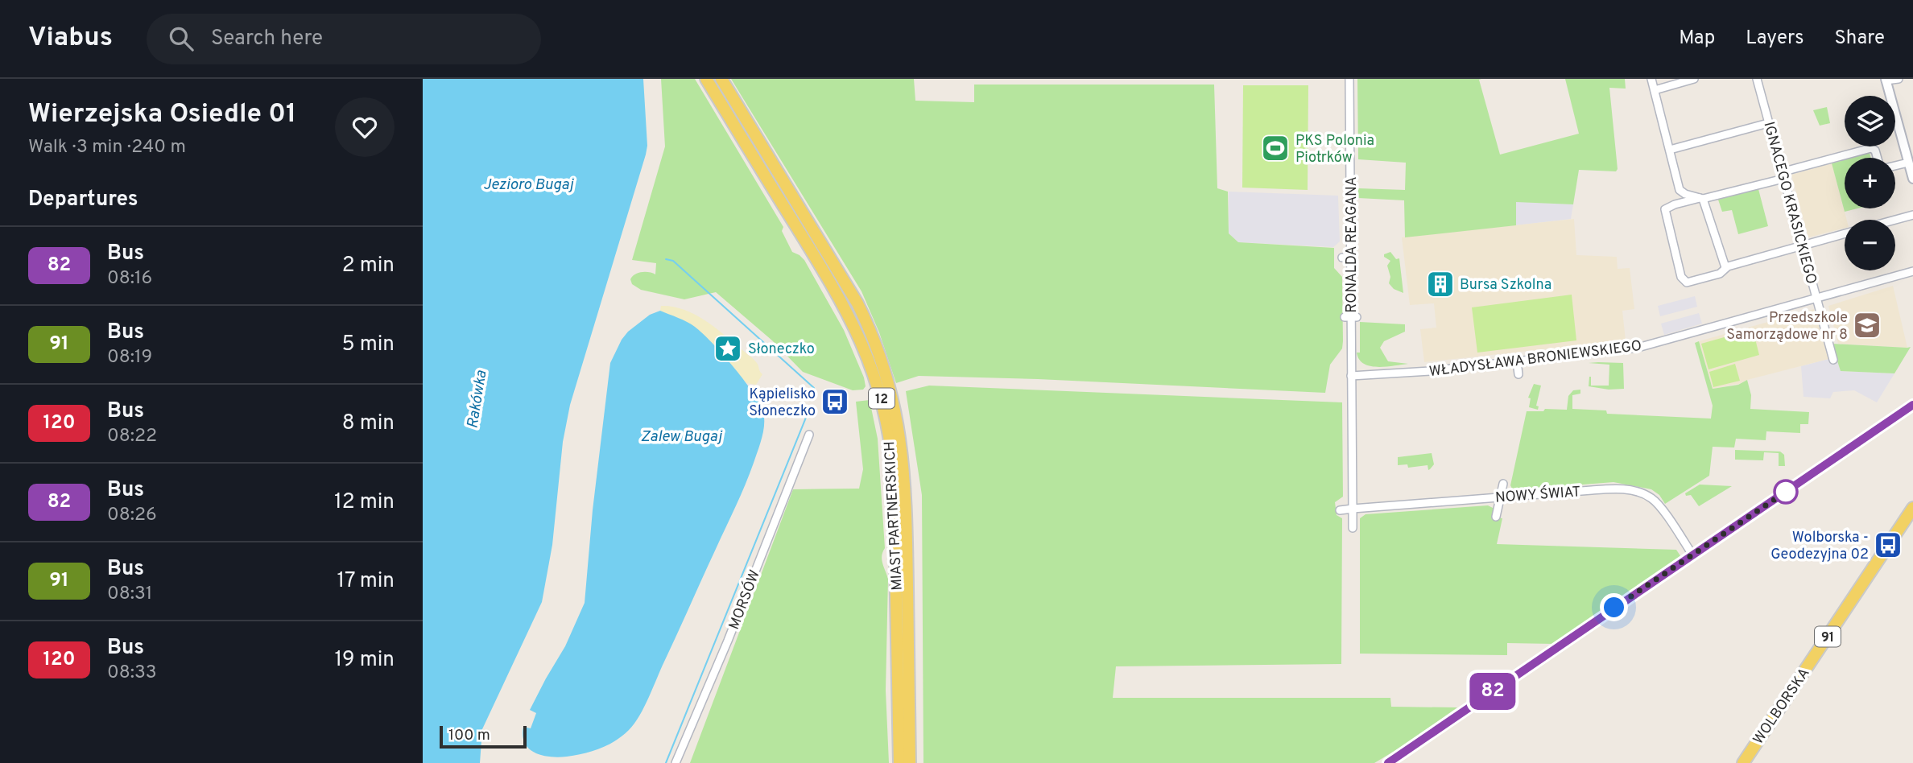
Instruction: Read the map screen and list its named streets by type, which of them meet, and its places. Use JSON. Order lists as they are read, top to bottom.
{
  "streets": {
    "main road": [
      "12",
      "MIAST PARTNERSKICH",
      "91",
      "WOLBORSKA"
    ],
    "street": [
      "IGNACEGO KRASICKIEGO",
      "RONALDA REAGANA",
      "WŁADYSŁAWA BRONIEWSKIEGO",
      "NOWY ŚWIAT",
      "MORSÓW"
    ]
  },
  "crossings": [
    ["IGNACEGO KRASICKIEGO", "WŁADYSŁAWA BRONIEWSKIEGO"],
    ["RONALDA REAGANA", "WŁADYSŁAWA BRONIEWSKIEGO"]
  ],
  "water": ["Jezioro Bugaj", "Rakówka", "Zalew Bugaj"],
  "places": {
    "sports": ["PKS Polonia Piotrków"],
    "building": ["Bursa Szkolna"],
    "school or university": ["Przedszkole Samorządowe nr 8"],
    "place": ["Słoneczko"],
    "bus stop": ["Kąpielisko Słoneczko", "Wolborska - Geodezyjna 02"]
  },
  "lines": ["bus line 82"],
  "scale_bar": "100 m",
  "page": {
    "header": "Viabus",
    "search": "Search here",
    "nav": ["Map", "Layers", "Share"],
    "heading": [
      ["Wierzejska Osiedle 01", "Walk · 3 min · 240 m"],
      "Departures"
    ],
    "on_map": "82",
    "map_buttons": ["+", "−"],
    "list": [
      {
        "mark": "82",
        "name": "Bus",
        "note": "08:16",
        "value": "2 min"
      },
      {
        "mark": "91",
        "name": "Bus",
        "note": "08:19",
        "value": "5 min"
      },
      {
        "mark": "120",
        "name": "Bus",
        "note": "08:22",
        "value": "8 min"
      },
      {
        "mark": "82",
        "name": "Bus",
        "note": "08:26",
        "value": "12 min"
      },
      {
        "mark": "91",
        "name": "Bus",
        "note": "08:31",
        "value": "17 min"
      },
      {
        "mark": "120",
        "name": "Bus",
        "note": "08:33",
        "value": "19 min"
      }
    ],
    "scale": "100 m"
  }
}
